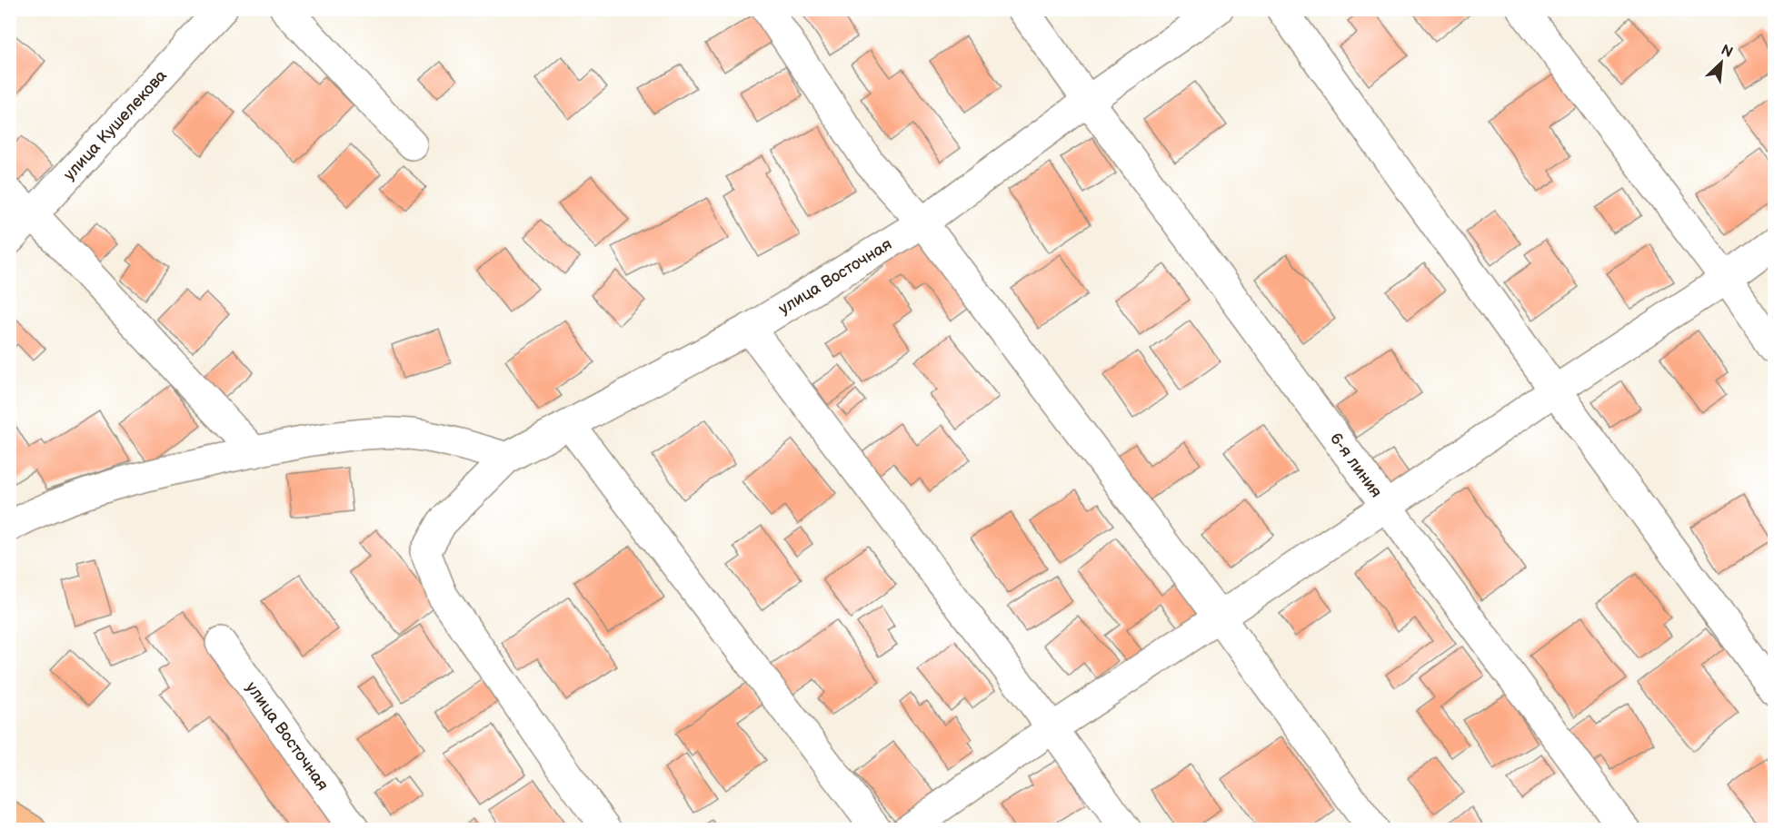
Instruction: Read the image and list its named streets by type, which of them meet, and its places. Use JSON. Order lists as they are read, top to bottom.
{
  "streets": {
    "street": ["улица Кушелекова", "улица Восточная", "6-я линия"]
  },
  "crossings": [
    ["улица Восточная", "6-я линия"]
  ],
  "north": "top right"
}
